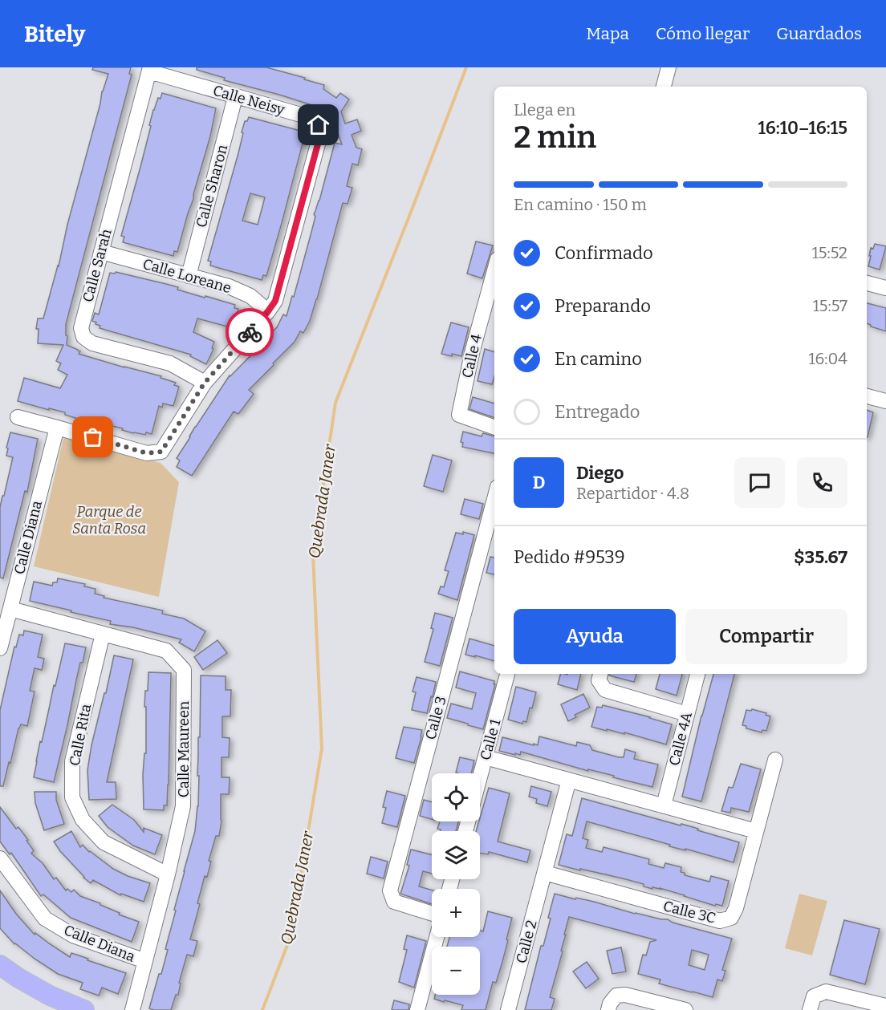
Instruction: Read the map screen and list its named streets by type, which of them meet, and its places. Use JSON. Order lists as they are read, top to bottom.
{
  "streets": {
    "street": [
      "Calle Neisy",
      "Calle Sharon",
      "Calle Sarah",
      "Calle Loreane",
      "Calle 4",
      "Calle Diana",
      "Calle 3",
      "Calle Rita",
      "Calle 4A",
      "Calle 1",
      "Calle Maureen",
      "Calle 3C",
      "Calle 2"
    ]
  },
  "crossings": [
    ["Calle Neisy", "Calle Sharon"],
    ["Calle Neisy", "Calle Sarah"],
    ["Calle Neisy", "Calle Loreane"],
    ["Calle Neisy", "Calle Diana"],
    ["Calle Sharon", "Calle Loreane"],
    ["Calle Sarah", "Calle Loreane"],
    ["Calle Diana", "Calle Maureen"],
    ["Calle Rita", "Calle Maureen"],
    ["Calle 3C", "Calle 2"]
  ],
  "water": ["Quebrada Janer"],
  "parks": ["Parque de Santa Rosa"],
  "page": {
    "header": "Bitely",
    "nav": ["Mapa", "Cómo llegar", "Guardados"],
    "heading": ["2 min", "Llega en", "16:10–16:15"],
    "panel": [
      "Diego",
      "Repartidor · 4.8",
      "Pedido #9539",
      "$35.67"
    ],
    "bar": "En camino · 150 m",
    "list": [
      ["Confirmado", "15:52"],
      ["Preparando", "15:57"],
      ["En camino", "16:04"],
      "Entregado"
    ],
    "round": "D",
    "buttons": ["Ayuda", "Compartir"],
    "map_buttons": ["+", "−"]
  }
}
